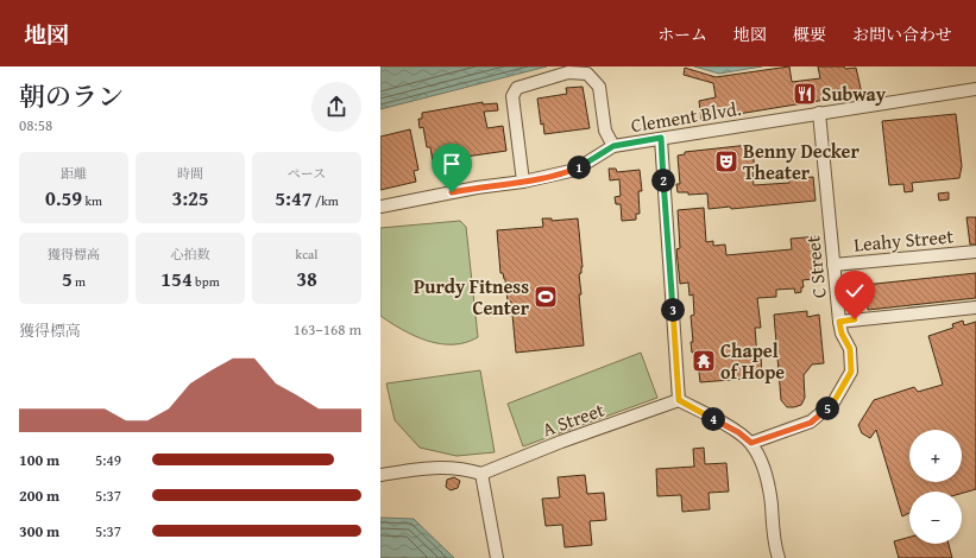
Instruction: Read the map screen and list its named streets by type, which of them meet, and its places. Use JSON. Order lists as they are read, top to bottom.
{
  "streets": {
    "street": [
      "Clement Blvd.",
      "Leahy Street",
      "C Street",
      "A Street"
    ]
  },
  "crossings": [
    ["Clement Blvd.", "C Street"],
    ["Leahy Street", "C Street"]
  ],
  "places": {
    "restaurant": ["Subway"],
    "theatre": ["Benny Decker Theater"],
    "sports": ["Purdy Fitness Center"],
    "temple": ["Chapel of Hope"]
  },
  "page": {
    "header": "地図",
    "nav": [
      "ホーム",
      "地図",
      "概要",
      "お問い合わせ"
    ],
    "heading": ["朝のラン", "08:58"],
    "stats": [
      ["距離", "0.59 km"],
      ["時間", "3:25"],
      ["ペース", "5:47 /km"],
      ["獲得標高", "5 m"],
      ["心拍数", "154 bpm"],
      ["kcal", "38"]
    ],
    "pins": [
      "1",
      "2",
      "3",
      "5",
      "4"
    ],
    "chart": ["獲得標高", "163–168 m"],
    "map_buttons": ["+", "−"],
    "list": [
      {
        "name": "100 m",
        "note": "5:49"
      },
      {
        "name": "200 m",
        "note": "5:37"
      },
      {
        "name": "300 m",
        "note": "5:37"
      }
    ]
  }
}
